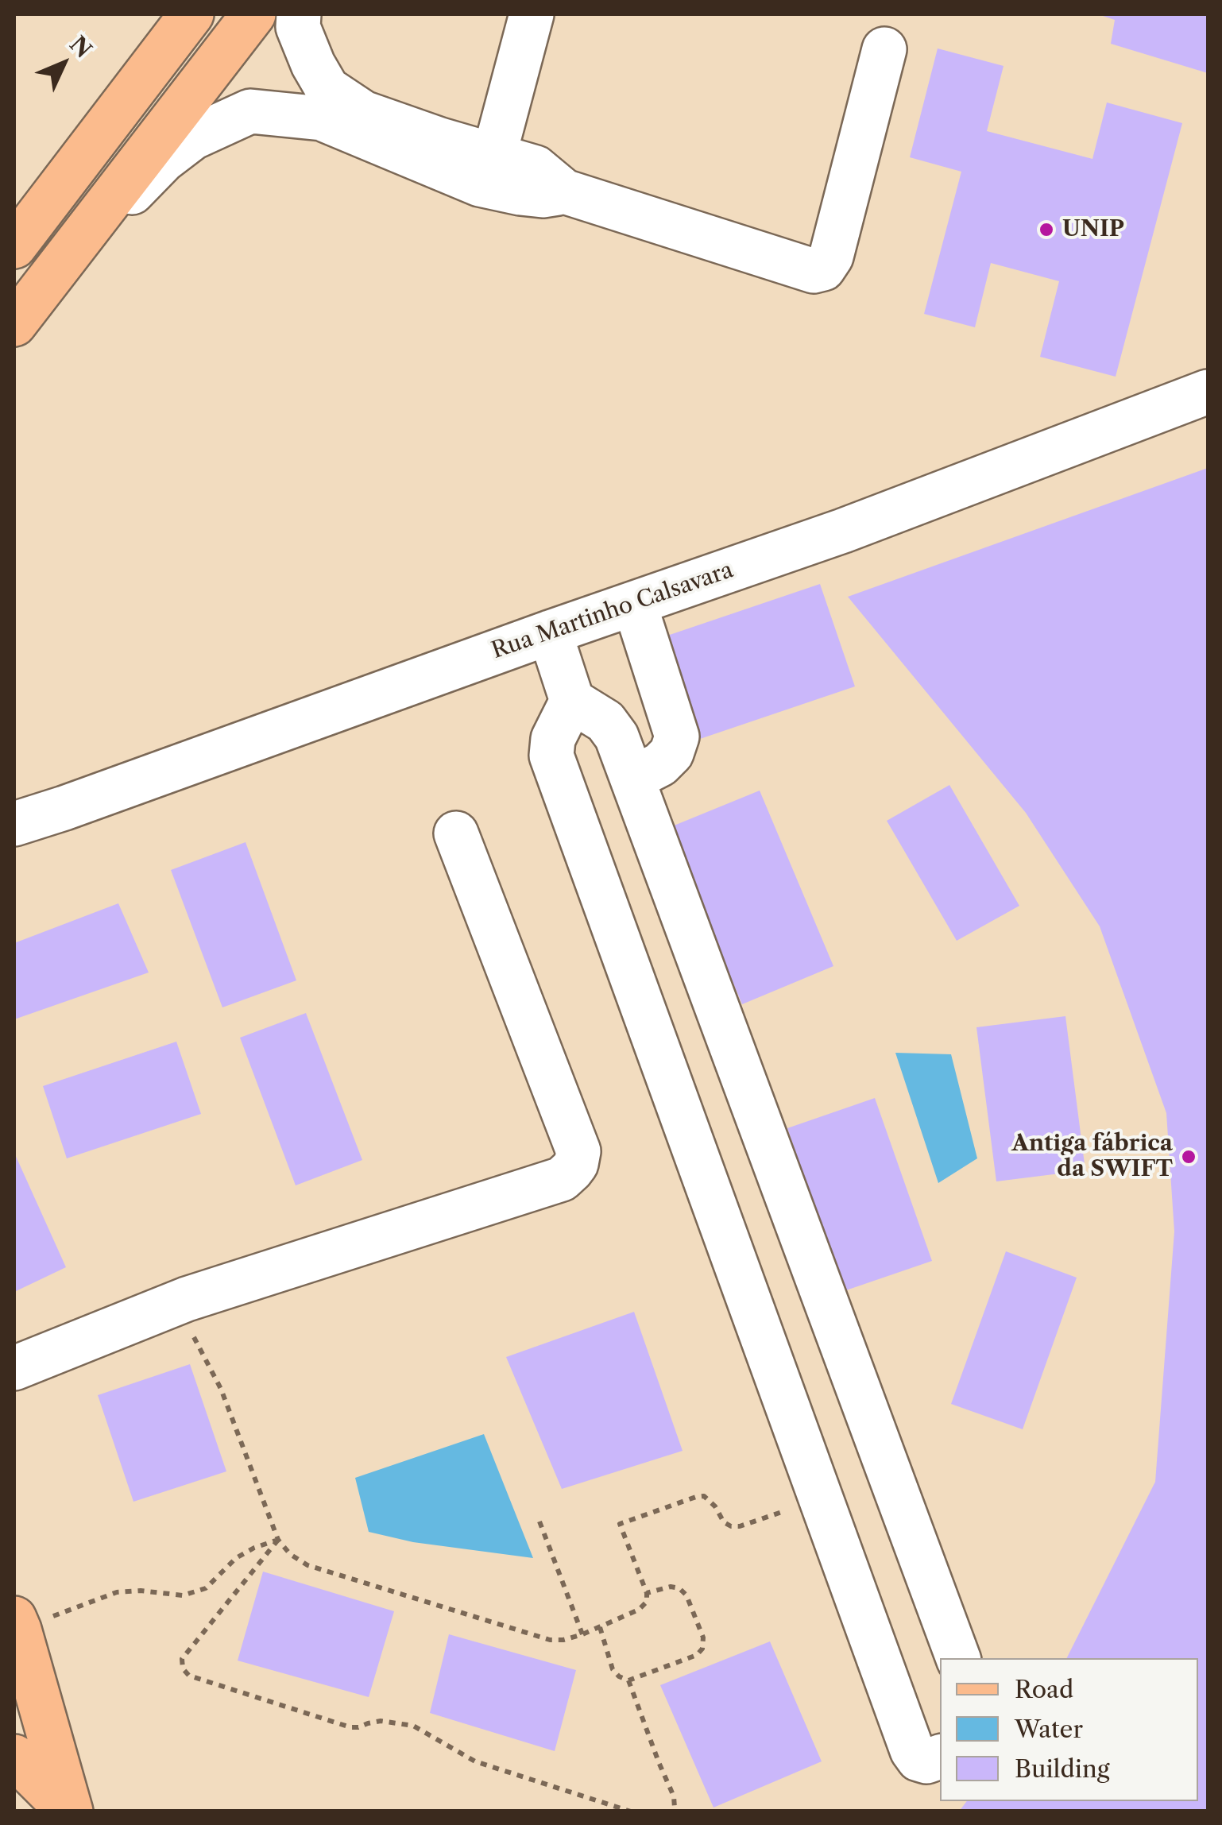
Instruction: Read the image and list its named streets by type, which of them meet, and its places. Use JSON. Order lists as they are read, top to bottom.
{
  "streets": {
    "street": ["Rua Martinho Calsavara"]
  },
  "places": ["UNIP", "Antiga fábrica da SWIFT"],
  "legend": ["Road", "Water", "Building"],
  "north": "top right"
}
